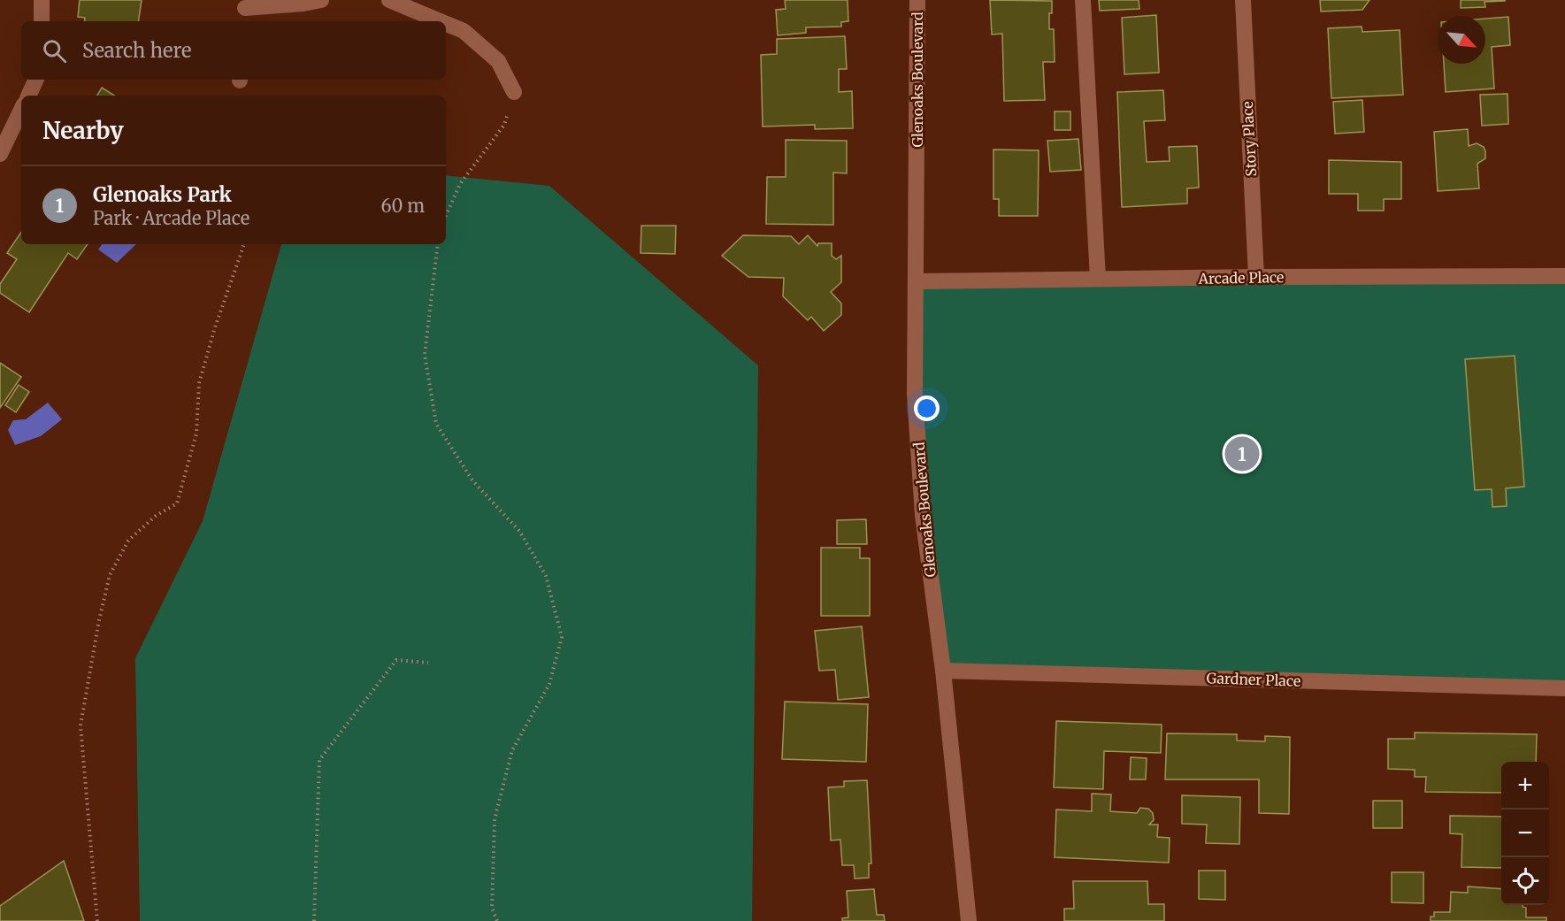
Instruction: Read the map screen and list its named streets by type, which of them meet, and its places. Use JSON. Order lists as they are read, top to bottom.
{
  "streets": {
    "street": [
      "Glenoaks Boulevard",
      "Story Place",
      "Arcade Place",
      "Gardner Place"
    ]
  },
  "crossings": [
    ["Glenoaks Boulevard", "Arcade Place"],
    ["Glenoaks Boulevard", "Gardner Place"],
    ["Story Place", "Arcade Place"]
  ],
  "north": "bottom right",
  "page": {
    "search": "Search here",
    "heading": "Nearby",
    "list": [
      {
        "mark": "1",
        "name": "Glenoaks Park",
        "note": "Park · Arcade Place",
        "value": "60 m"
      }
    ],
    "pins": "1",
    "map_buttons": ["+", "−"]
  }
}
